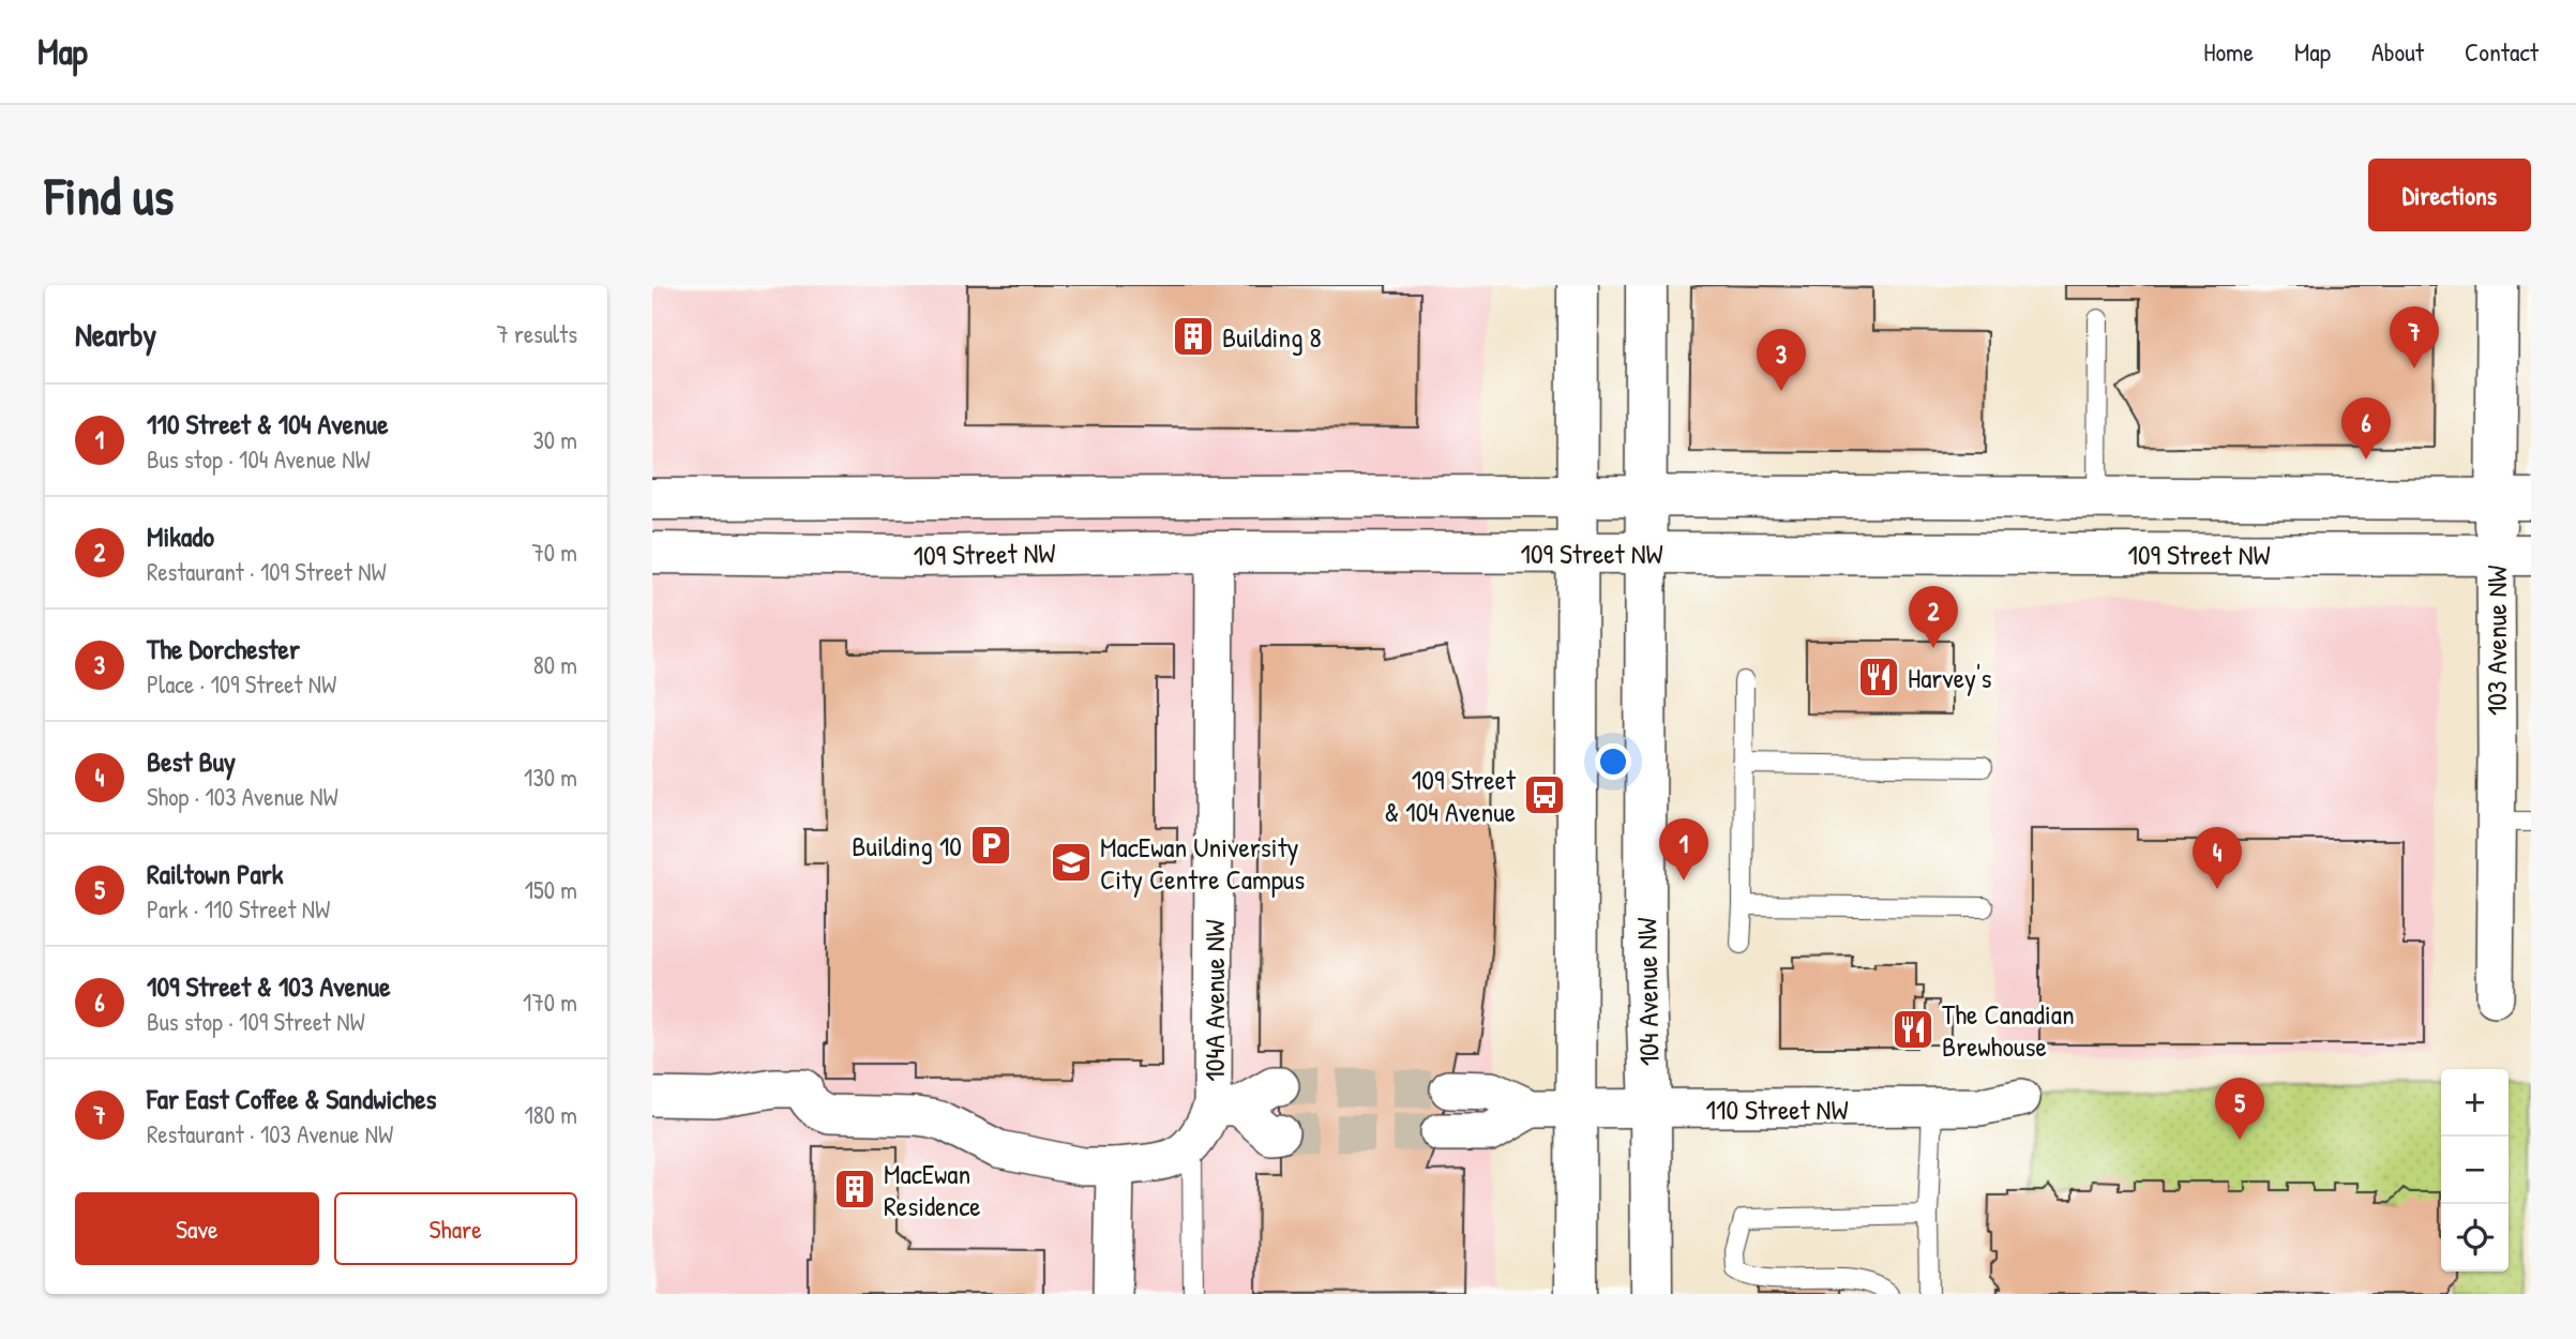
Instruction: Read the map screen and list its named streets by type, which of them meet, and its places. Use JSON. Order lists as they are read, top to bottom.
{
  "streets": {
    "main road": ["109 Street NW", "103 Avenue NW", "104 Avenue NW"],
    "street": ["104A Avenue NW", "110 Street NW"]
  },
  "crossings": [
    ["109 Street NW", "103 Avenue NW"],
    ["109 Street NW", "104 Avenue NW"],
    ["109 Street NW", "104A Avenue NW"],
    ["104 Avenue NW", "110 Street NW"]
  ],
  "places": {
    "building": ["Building 8", "MacEwan Residence"],
    "restaurant": ["Harvey's", "The Canadian Brewhouse"],
    "bus stop": ["109 Street & 104 Avenue"],
    "parking": ["Building 10"],
    "school or university": ["MacEwan University City Centre Campus"]
  },
  "page": {
    "header": "Map",
    "nav": [
      "Home",
      "Map",
      "About",
      "Contact"
    ],
    "buttons": [
      "Directions",
      ["Save", "Share"]
    ],
    "title": "Find us",
    "heading": ["Nearby", "7 results"],
    "pins": [
      "7",
      "3",
      "6",
      "2",
      "1",
      "4",
      "5"
    ],
    "list": [
      {
        "mark": "1",
        "name": "110 Street & 104 Avenue",
        "note": "Bus stop · 104 Avenue NW",
        "value": "30 m"
      },
      {
        "mark": "2",
        "name": "Mikado",
        "note": "Restaurant · 109 Street NW",
        "value": "70 m"
      },
      {
        "mark": "3",
        "name": "The Dorchester",
        "note": "Place · 109 Street NW",
        "value": "80 m"
      },
      {
        "mark": "4",
        "name": "Best Buy",
        "note": "Shop · 103 Avenue NW",
        "value": "130 m"
      },
      {
        "mark": "5",
        "name": "Railtown Park",
        "note": "Park · 110 Street NW",
        "value": "150 m"
      },
      {
        "mark": "6",
        "name": "109 Street & 103 Avenue",
        "note": "Bus stop · 109 Street NW",
        "value": "170 m"
      },
      {
        "mark": "7",
        "name": "Far East Coffee & Sandwiches",
        "note": "Restaurant · 103 Avenue NW",
        "value": "180 m"
      }
    ],
    "map_buttons": ["+", "−"]
  }
}
